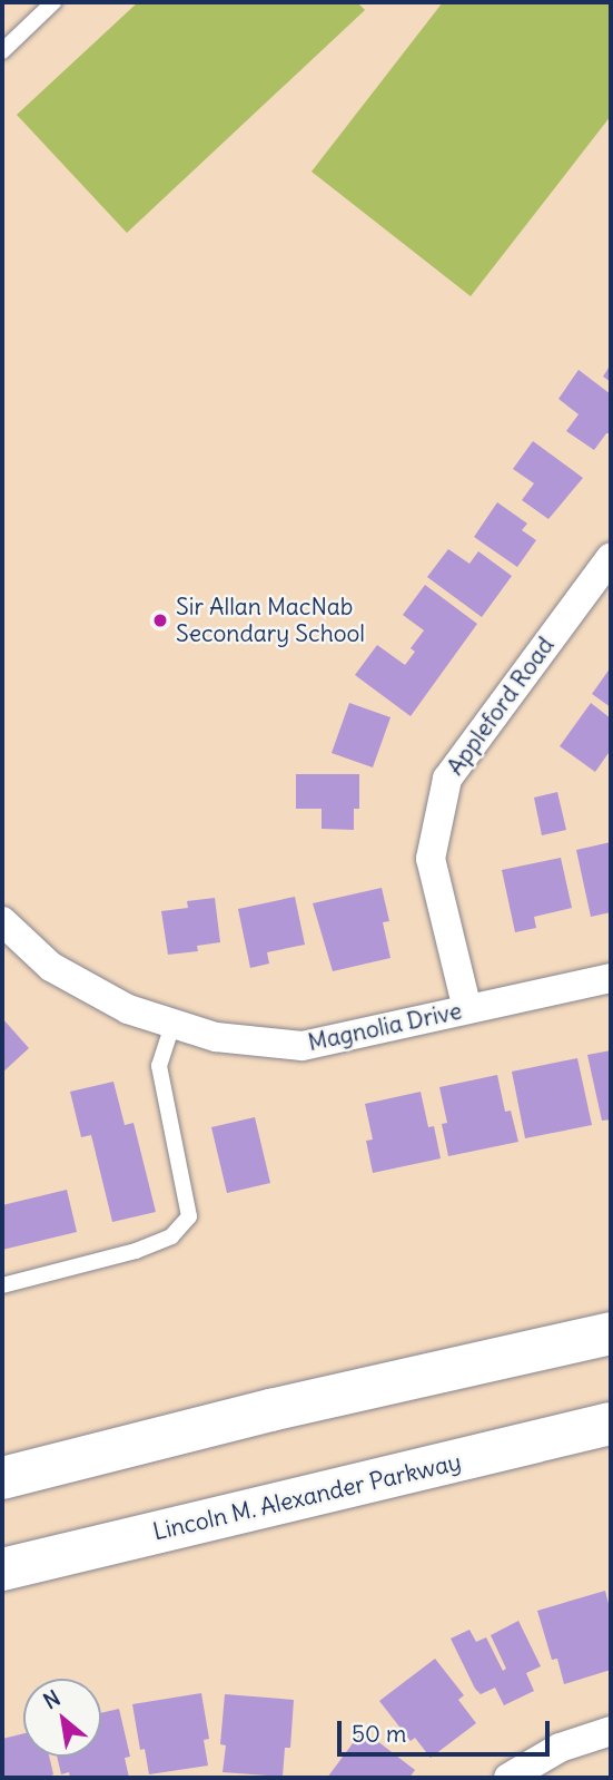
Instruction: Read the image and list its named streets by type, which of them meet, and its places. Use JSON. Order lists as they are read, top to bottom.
{
  "streets": {
    "highway": ["Lincoln M. Alexander Parkway"],
    "street": ["Appleford Road", "Magnolia Drive"]
  },
  "crossings": [
    ["Appleford Road", "Magnolia Drive"]
  ],
  "places": ["Sir Allan MacNab Secondary School"],
  "scale_bar": "50 m",
  "north": "top left"
}
